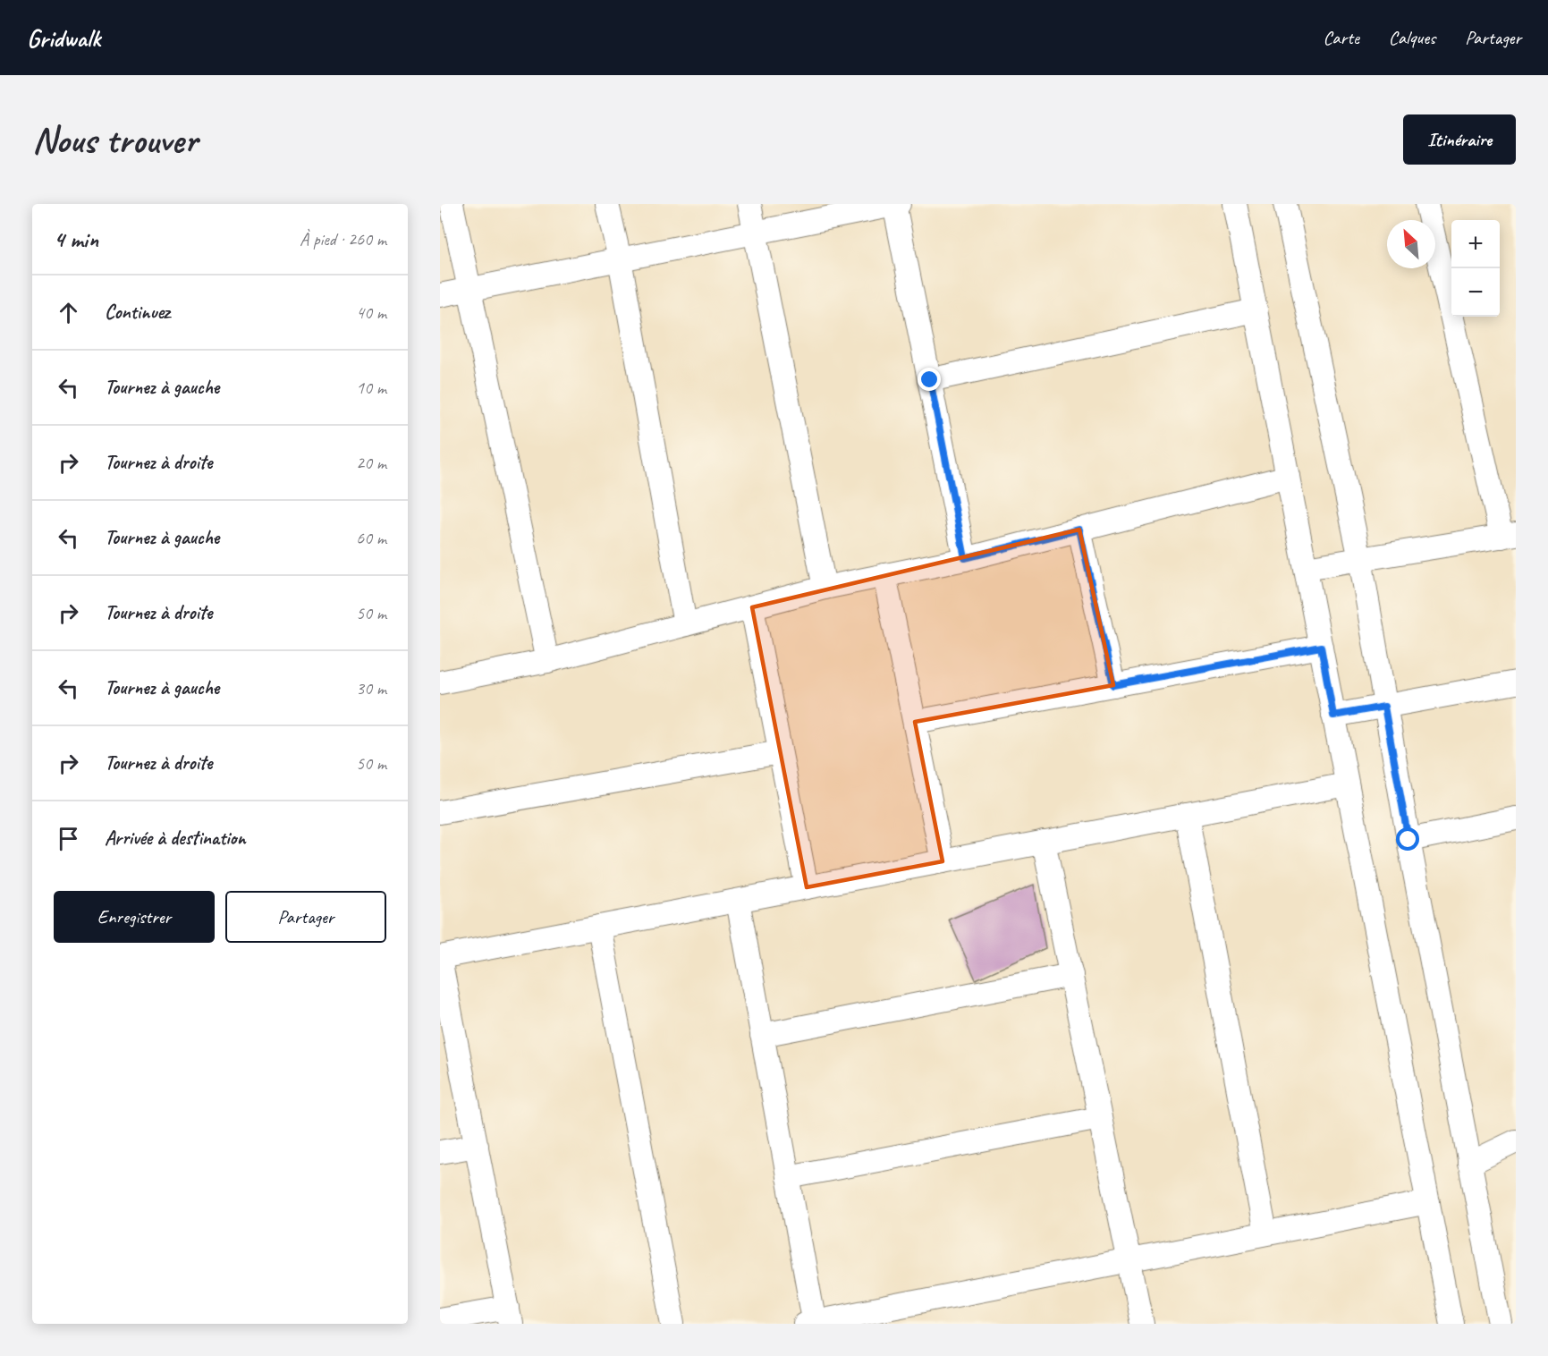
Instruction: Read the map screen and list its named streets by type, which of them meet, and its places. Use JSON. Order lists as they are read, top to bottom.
{
  "north": "top left",
  "page": {
    "header": "Gridwalk",
    "nav": ["Carte", "Calques", "Partager"],
    "buttons": [
      "Itinéraire",
      ["Enregistrer", "Partager"]
    ],
    "title": "Nous trouver",
    "heading": ["4 min", "À pied · 260 m"],
    "map_buttons": ["+", "−"],
    "list": [
      ["Continuez", "40 m"],
      ["Tournez à gauche", "10 m"],
      ["Tournez à droite", "20 m"],
      ["Tournez à gauche", "60 m"],
      ["Tournez à droite", "50 m"],
      ["Tournez à gauche", "30 m"],
      ["Tournez à droite", "50 m"],
      "Arrivée à destination"
    ]
  }
}
